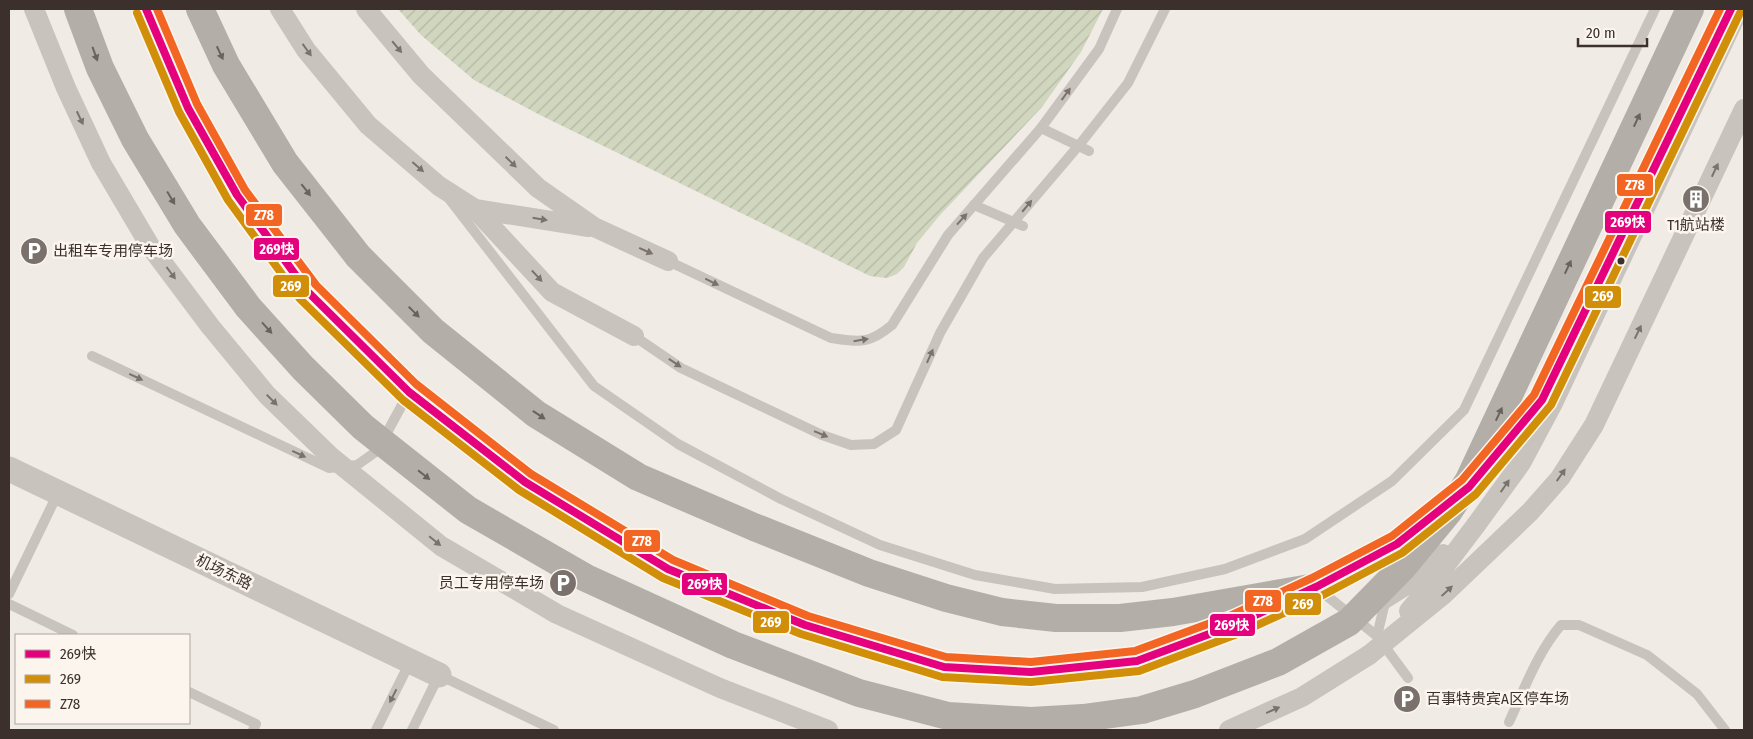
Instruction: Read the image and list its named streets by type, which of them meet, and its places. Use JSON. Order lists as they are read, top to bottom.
{
  "streets": {
    "street": ["机场东路"]
  },
  "places": {
    "building": ["T1航站楼"],
    "parking": ["出租车专用停车场", "员工专用停车场", "百事特贵宾A区停车场"]
  },
  "lines": ["transit line 269快", "transit line Z78", "transit line 269"],
  "legend": ["269快", "269", "Z78"],
  "scale_bar": "20 m"
}
